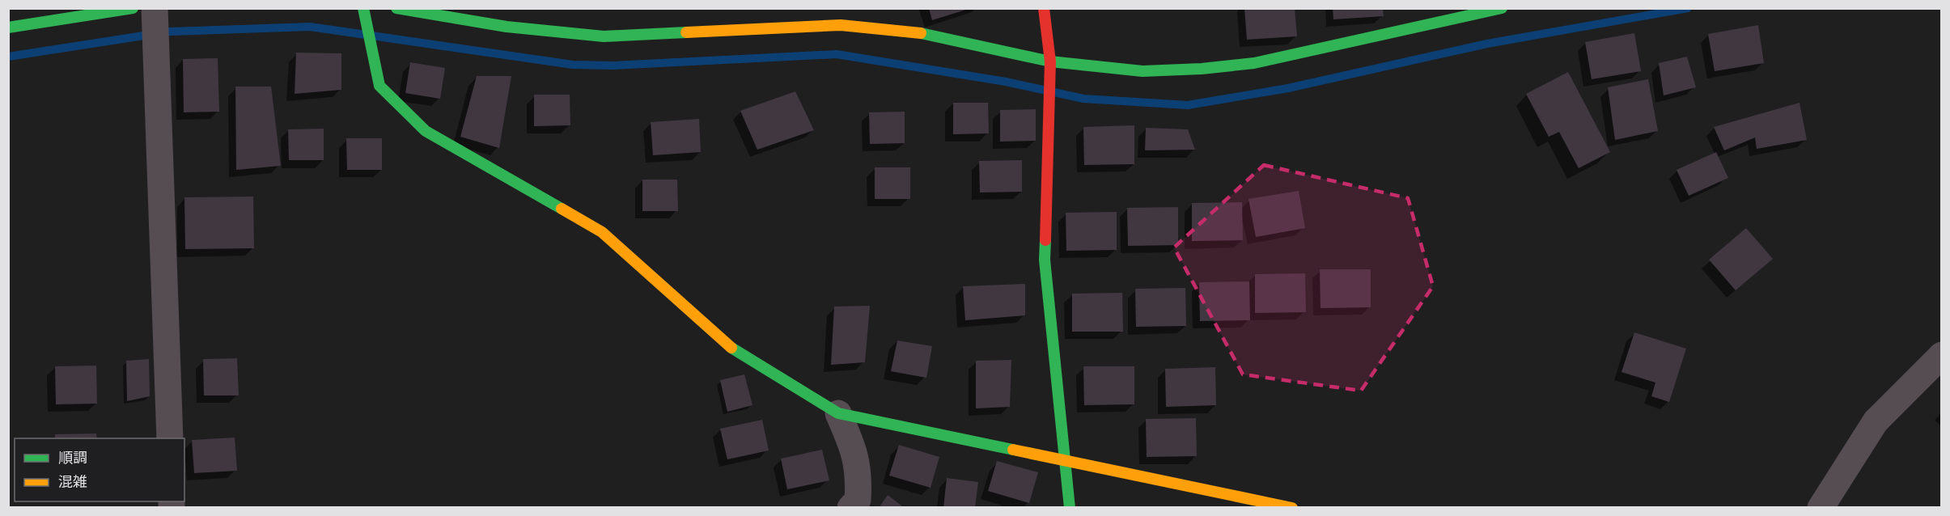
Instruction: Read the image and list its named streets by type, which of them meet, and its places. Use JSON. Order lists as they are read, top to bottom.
{
  "legend": ["順調", "混雑"]
}
